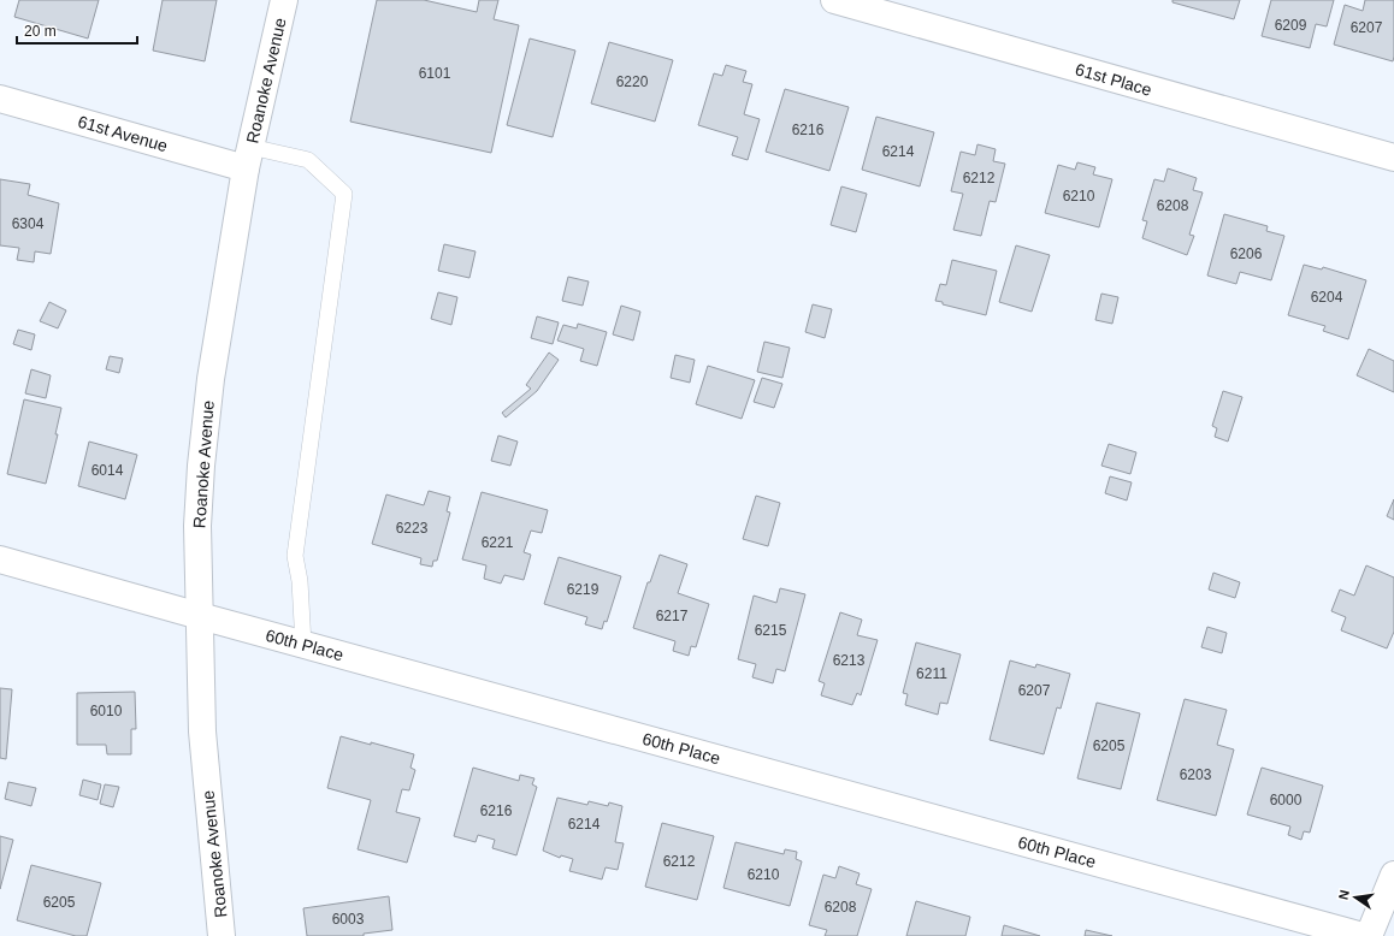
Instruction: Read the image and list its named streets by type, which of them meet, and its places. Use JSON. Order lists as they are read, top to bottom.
{
  "streets": {
    "street": [
      "61st Place",
      "Roanoke Avenue",
      "61st Avenue",
      "60th Place"
    ]
  },
  "crossings": [
    ["Roanoke Avenue", "61st Avenue"],
    ["Roanoke Avenue", "60th Place"]
  ],
  "house_numbers": [
    "6209",
    "6207",
    "6101",
    "6220",
    "6216",
    "6214",
    "6212",
    "6210",
    "6208",
    "6304",
    "6206",
    "6204",
    "6014",
    "6223",
    "6221",
    "6219",
    "6217",
    "6215",
    "6213",
    "6211",
    "6207",
    "6010",
    "6205",
    "6203",
    "6000",
    "6216",
    "6214",
    "6212",
    "6210",
    "6205",
    "6208",
    "6003"
  ],
  "scale_bar": "20 m",
  "north": "left"
}
